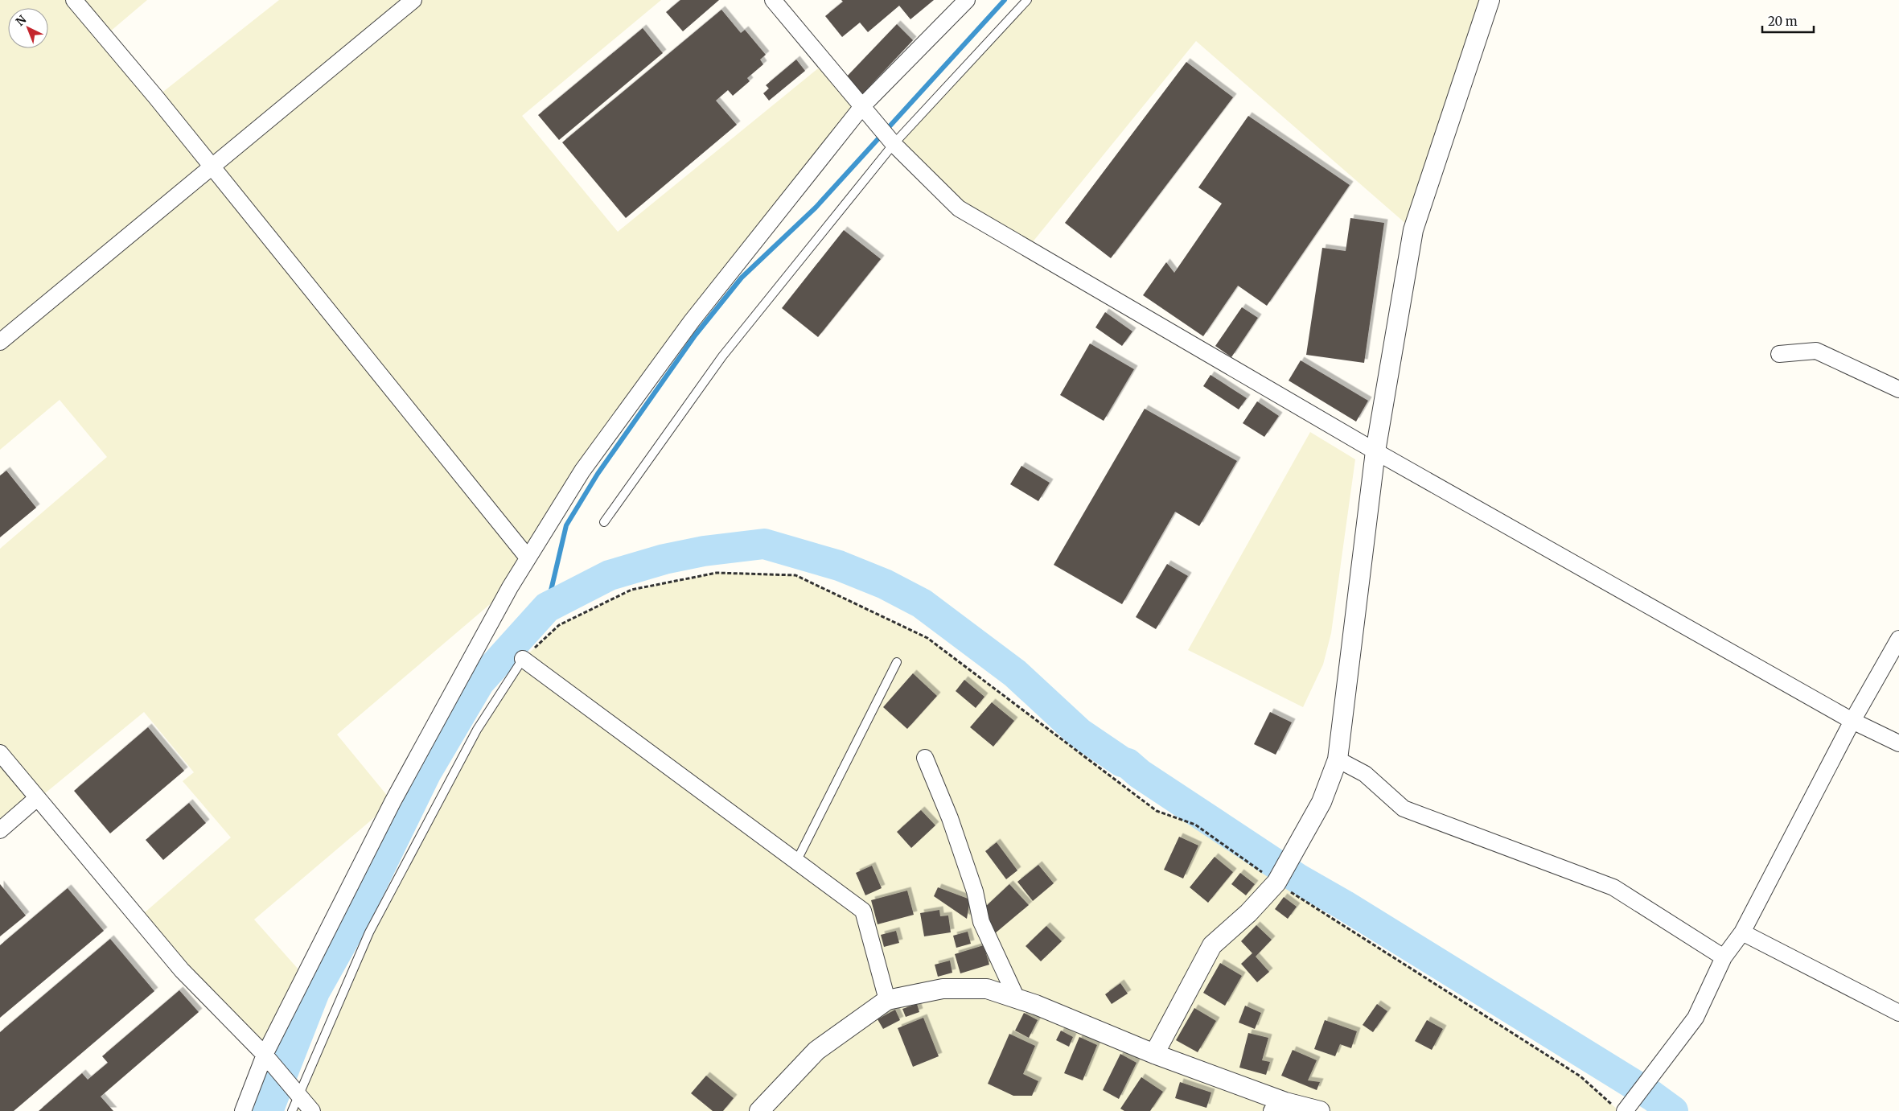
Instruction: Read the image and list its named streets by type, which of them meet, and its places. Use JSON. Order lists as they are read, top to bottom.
{
  "scale_bar": "20 m",
  "north": "top left"
}
